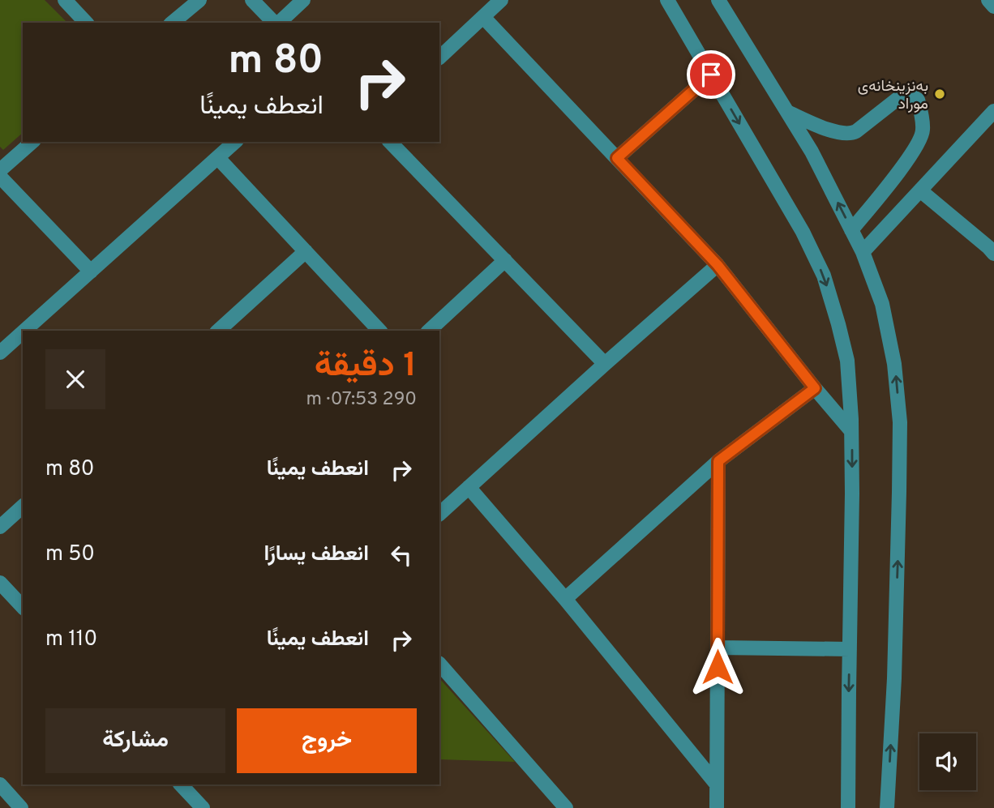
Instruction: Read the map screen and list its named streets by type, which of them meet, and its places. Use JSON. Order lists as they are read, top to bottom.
{
  "places": ["بەنزینخانەی موراد"],
  "page": {
    "turn": ["80 m", "انعطف يمينًا"],
    "heading": ["1 دقيقة", "290 m · 07:53"],
    "list": [
      {
        "name": "انعطف يمينًا",
        "value": "80 m"
      },
      {
        "name": "انعطف يسارًا",
        "value": "50 m"
      },
      {
        "name": "انعطف يمينًا",
        "value": "110 m"
      }
    ],
    "buttons": ["خروج", "مشاركة"]
  }
}
